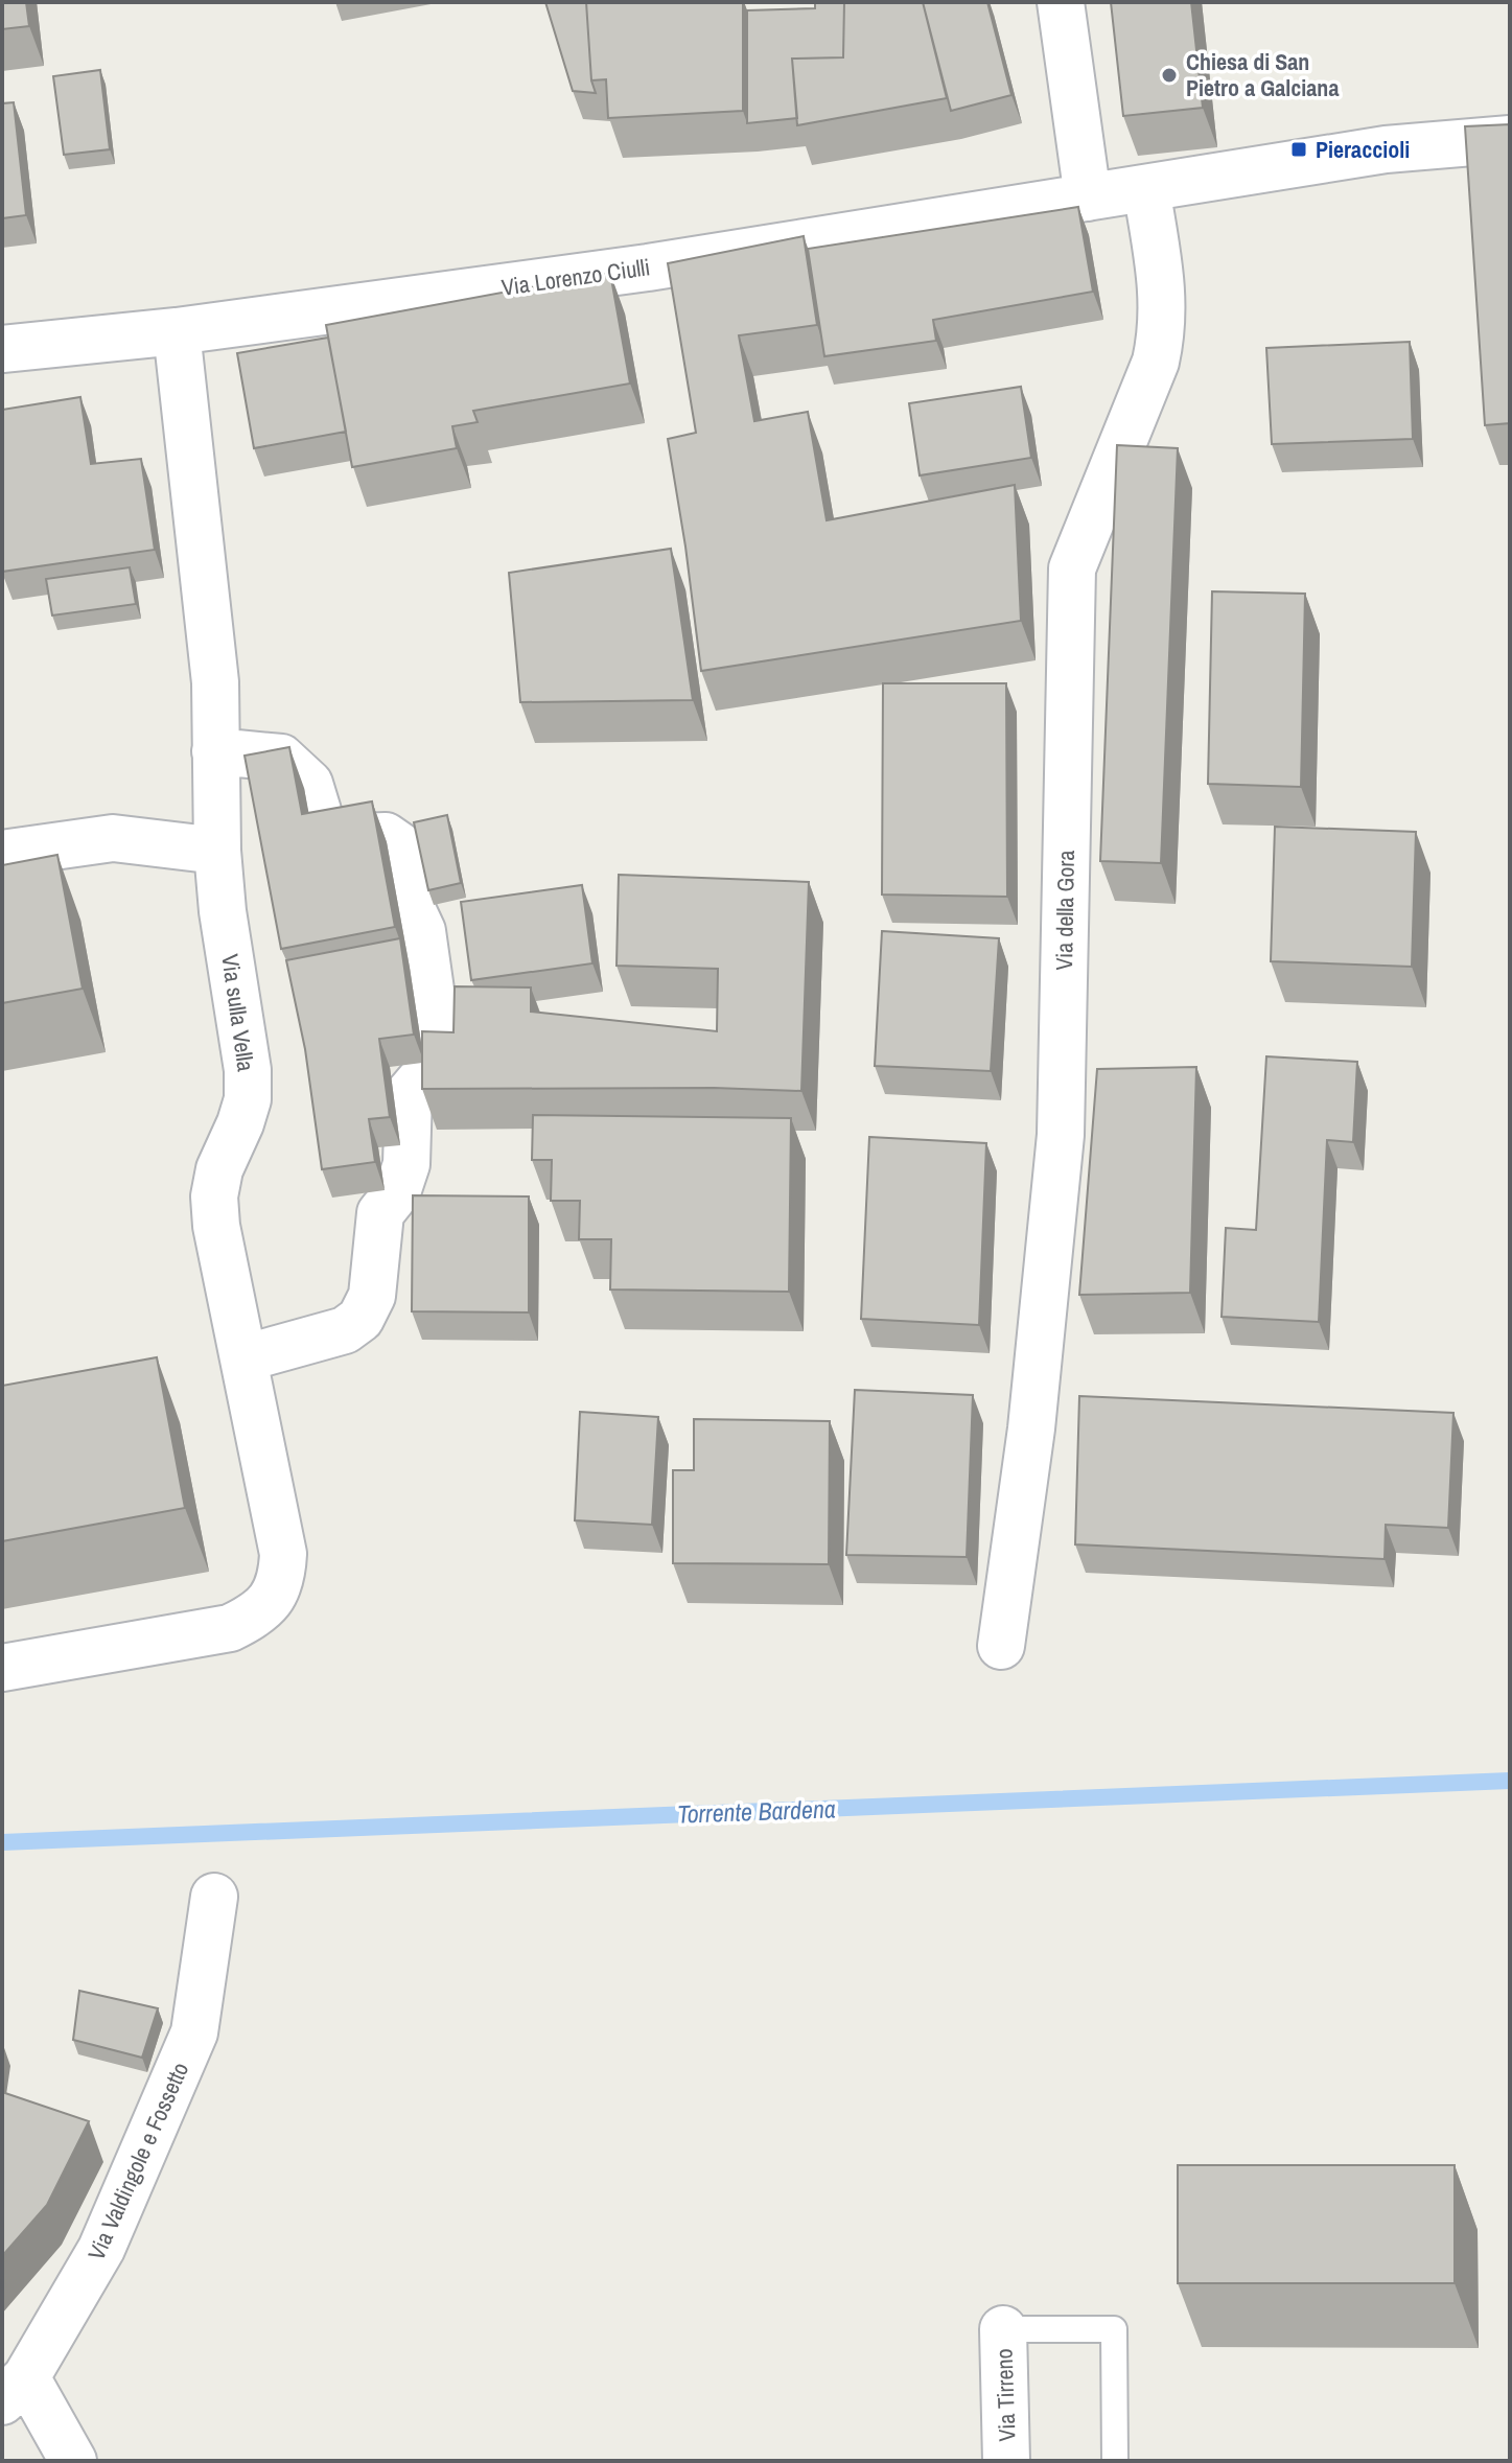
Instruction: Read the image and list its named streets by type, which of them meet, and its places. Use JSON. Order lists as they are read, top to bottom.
{
  "streets": {
    "street": [
      "Via Lorenzo Ciulli",
      "Via della Gora",
      "Via sulla Vella",
      "Via Valdingole e Fossetto",
      "Via Tirreno"
    ]
  },
  "crossings": [
    ["Via Lorenzo Ciulli", "Via della Gora"],
    ["Via Lorenzo Ciulli", "Via sulla Vella"]
  ],
  "water": ["Torrente Bardena"],
  "places": {
    "other": ["Chiesa di San Pietro a Galciana"],
    "transit": ["Pieraccioli"]
  }
}
